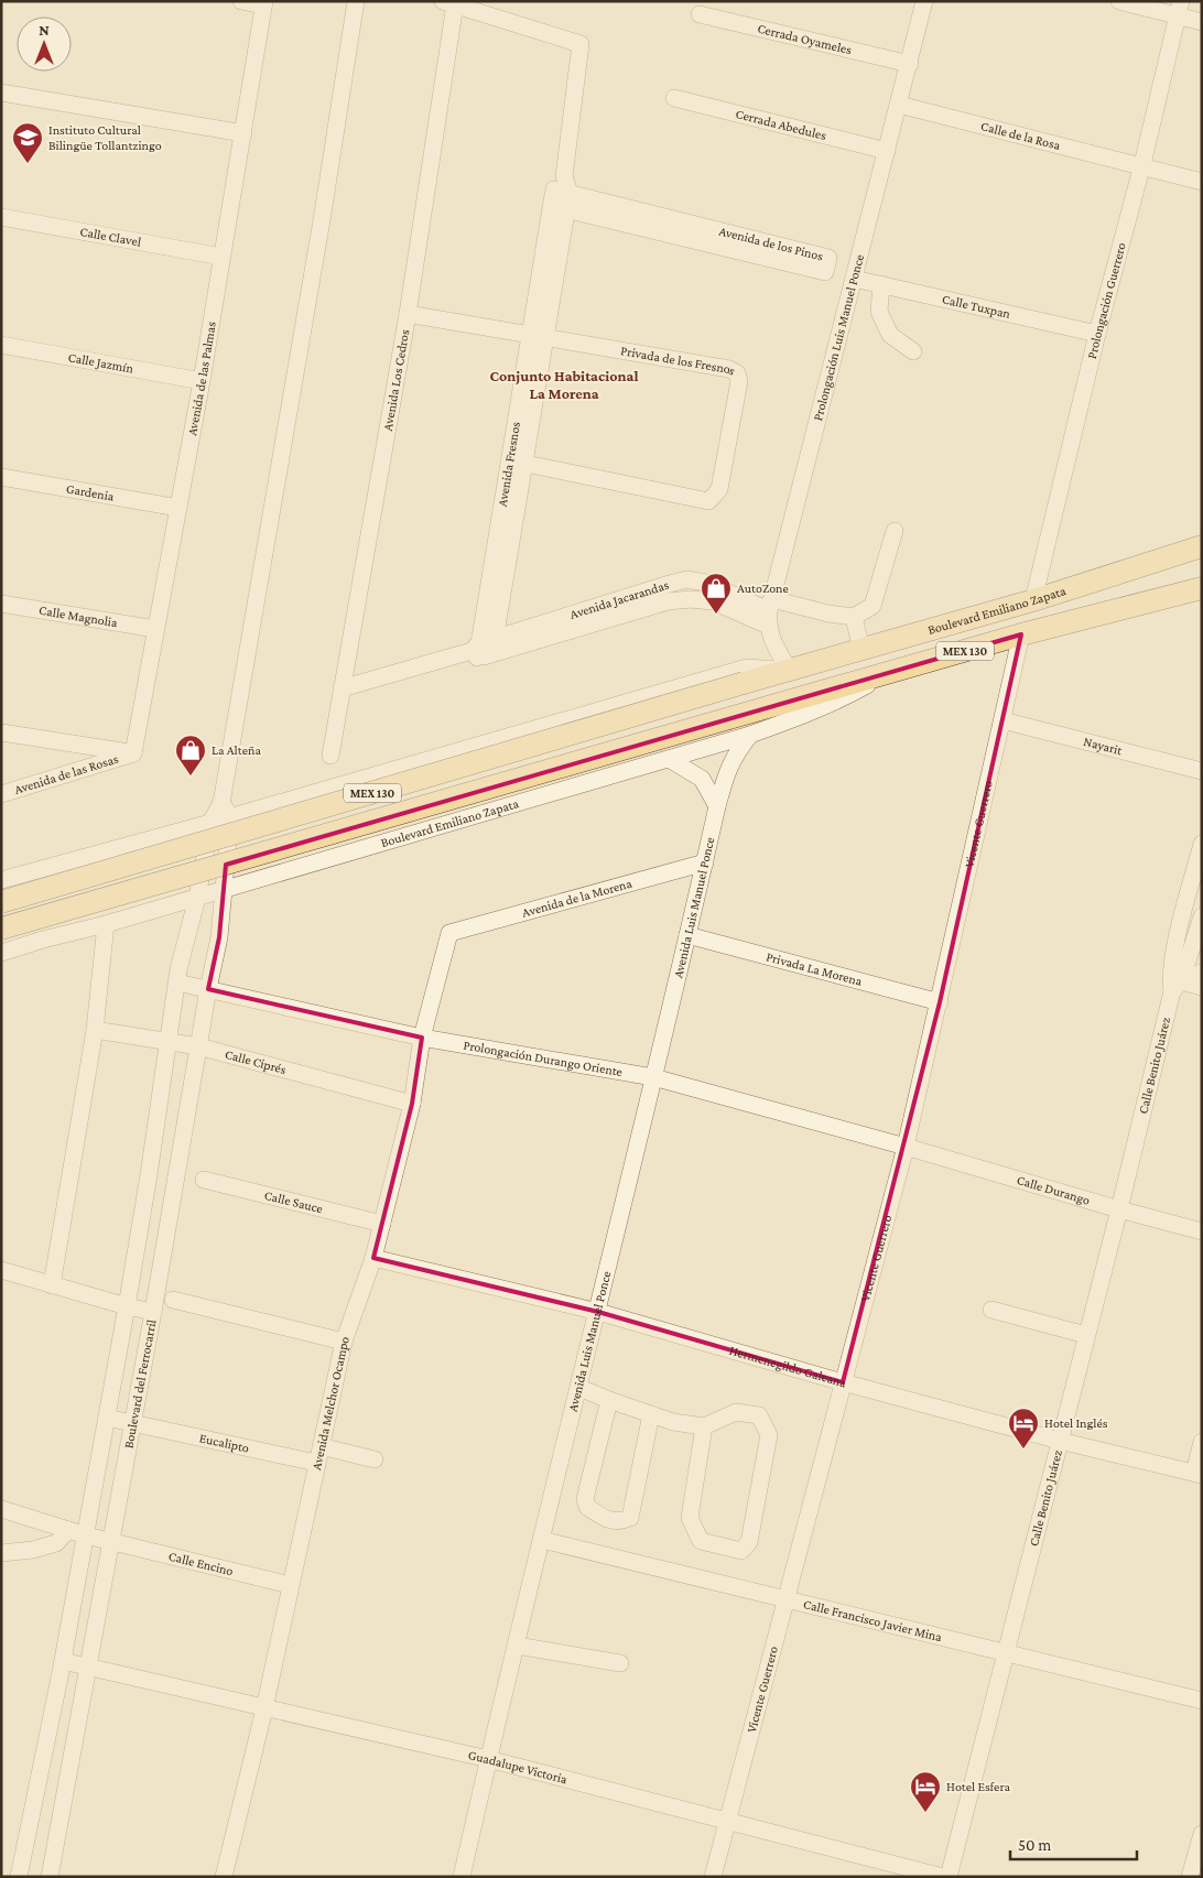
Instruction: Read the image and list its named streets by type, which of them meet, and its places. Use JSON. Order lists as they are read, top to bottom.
{
  "streets": {
    "main road": ["Boulevard Emiliano Zapata", "MEX 130"],
    "street": [
      "Cerrada Oyameles",
      "Cerrada Abedules",
      "Calle de la Rosa",
      "Calle Clavel",
      "Avenida de los Pinos",
      "Prolongación Guerrero",
      "Calle Tuxpan",
      "Prolongación Luis Manuel Ponce",
      "Privada de los Fresnos",
      "Calle Jazmín",
      "Avenida de las Palmas",
      "Avenida Los Cedros",
      "Avenida Fresnos",
      "Gardenia",
      "Avenida Jacarandas",
      "Calle Magnolia",
      "Nayarit",
      "Avenida de las Rosas",
      "Vicente Guerrero",
      "Avenida de la Morena",
      "Avenida Luis Manuel Ponce",
      "Privada La Morena",
      "Prolongación Durango Oriente",
      "Calle Ciprés",
      "Calle Benito Juárez",
      "Calle Durango",
      "Calle Sauce",
      "Hermenegildo Galeana",
      "Boulevard del Ferrocarril",
      "Avenida Melchor Ocampo",
      "Eucalipto",
      "Calle Encino",
      "Calle Francisco Javier Mina",
      "Guadalupe Victoria"
    ]
  },
  "crossings": [
    ["Cerrada Oyameles", "Prolongación Luis Manuel Ponce"],
    ["Cerrada Abedules", "Prolongación Luis Manuel Ponce"],
    ["Calle de la Rosa", "Prolongación Guerrero"],
    ["Calle de la Rosa", "Prolongación Luis Manuel Ponce"],
    ["Calle Clavel", "Avenida de las Palmas"],
    ["Avenida de los Pinos", "Avenida Fresnos"],
    ["Prolongación Guerrero", "Calle Tuxpan"],
    ["Prolongación Guerrero", "Boulevard Emiliano Zapata"],
    ["Calle Tuxpan", "Prolongación Luis Manuel Ponce"],
    ["Prolongación Luis Manuel Ponce", "Avenida Jacarandas"],
    ["Privada de los Fresnos", "Avenida Fresnos"],
    ["Calle Jazmín", "Avenida de las Palmas"],
    ["Avenida de las Palmas", "Gardenia"],
    ["Avenida de las Palmas", "Calle Magnolia"],
    ["Avenida de las Palmas", "Avenida de las Rosas"],
    ["Avenida Los Cedros", "Avenida Fresnos"],
    ["Avenida Los Cedros", "Avenida Jacarandas"],
    ["Avenida Fresnos", "Avenida Jacarandas"],
    ["Boulevard Emiliano Zapata", "Vicente Guerrero"],
    ["Boulevard Emiliano Zapata", "Avenida Luis Manuel Ponce"],
    ["Boulevard Emiliano Zapata", "Boulevard del Ferrocarril"],
    ["Nayarit", "Vicente Guerrero"],
    ["Vicente Guerrero", "Privada La Morena"],
    ["Vicente Guerrero", "Prolongación Durango Oriente"],
    ["Vicente Guerrero", "Calle Durango"],
    ["Vicente Guerrero", "Hermenegildo Galeana"],
    ["Vicente Guerrero", "Calle Francisco Javier Mina"],
    ["Vicente Guerrero", "Guadalupe Victoria"],
    ["Avenida de la Morena", "Avenida Luis Manuel Ponce"],
    ["Avenida de la Morena", "Avenida Melchor Ocampo"],
    ["Avenida Luis Manuel Ponce", "Privada La Morena"],
    ["Avenida Luis Manuel Ponce", "Prolongación Durango Oriente"],
    ["Avenida Luis Manuel Ponce", "Hermenegildo Galeana"],
    ["Avenida Luis Manuel Ponce", "Calle Francisco Javier Mina"],
    ["Avenida Luis Manuel Ponce", "Guadalupe Victoria"],
    ["Prolongación Durango Oriente", "Calle Durango"],
    ["Prolongación Durango Oriente", "Boulevard del Ferrocarril"],
    ["Prolongación Durango Oriente", "Avenida Melchor Ocampo"],
    ["Calle Ciprés", "Boulevard del Ferrocarril"],
    ["Calle Ciprés", "Avenida Melchor Ocampo"],
    ["Calle Benito Juárez", "Calle Durango"],
    ["Calle Benito Juárez", "Hermenegildo Galeana"],
    ["Calle Benito Juárez", "Calle Francisco Javier Mina"],
    ["Calle Sauce", "Avenida Melchor Ocampo"],
    ["Hermenegildo Galeana", "Avenida Melchor Ocampo"],
    ["Boulevard del Ferrocarril", "Eucalipto"],
    ["Boulevard del Ferrocarril", "Calle Encino"],
    ["Boulevard del Ferrocarril", "Guadalupe Victoria"],
    ["Avenida Melchor Ocampo", "Eucalipto"],
    ["Avenida Melchor Ocampo", "Calle Encino"],
    ["Avenida Melchor Ocampo", "Guadalupe Victoria"]
  ],
  "districts": ["Conjunto Habitacional La Morena"],
  "places": {
    "school or university": ["Instituto Cultural Bilingüe Tollantzingo"],
    "shop": ["AutoZone", "La Alteña"],
    "hotel": ["Hotel Inglés", "Hotel Esfera"]
  },
  "scale_bar": "50 m",
  "north": "top"
}
